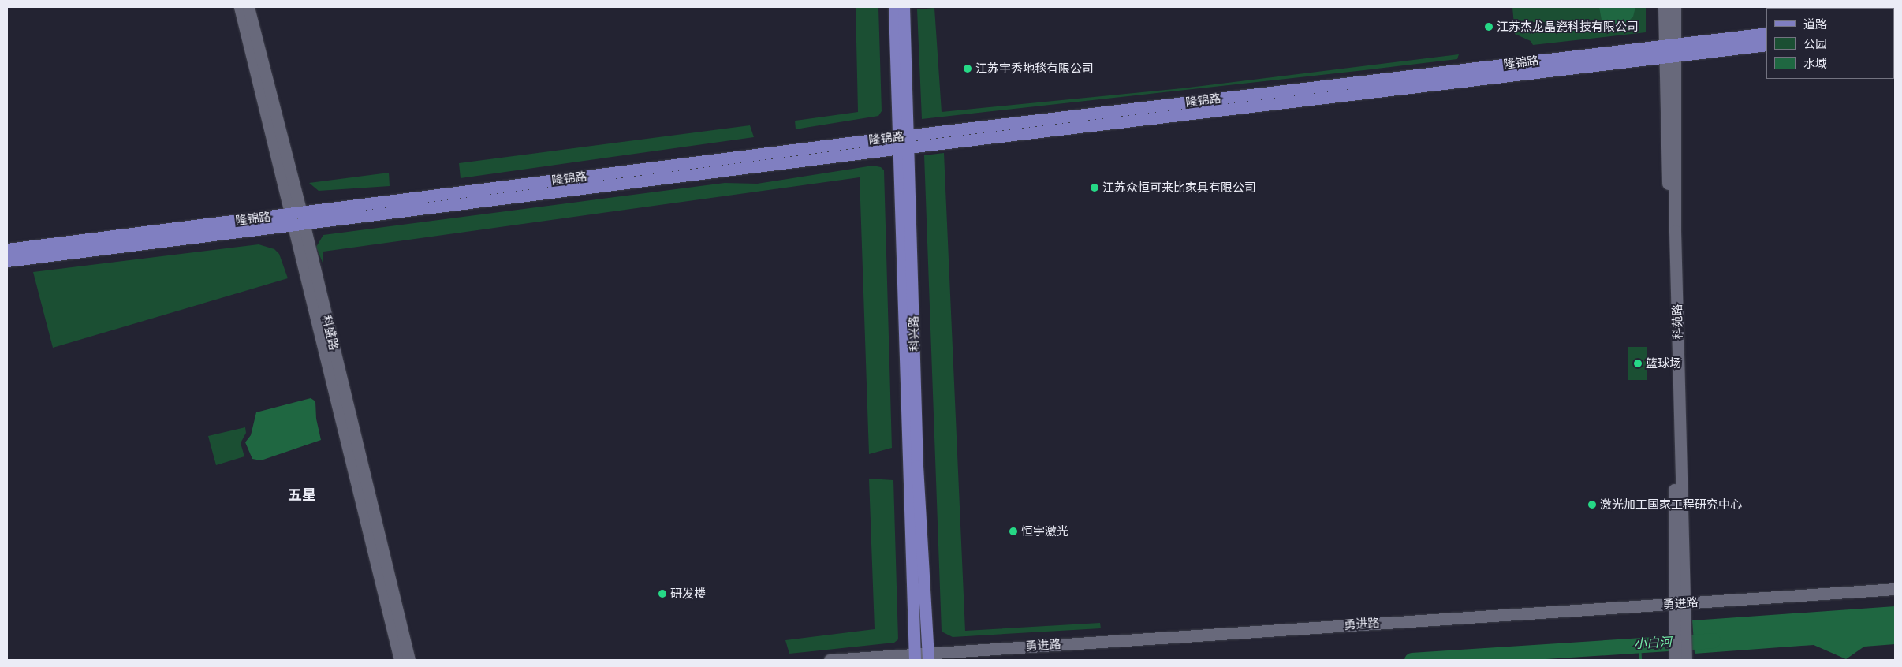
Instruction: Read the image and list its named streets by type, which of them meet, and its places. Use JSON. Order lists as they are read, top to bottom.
{
  "streets": {
    "main road": ["隆锦路", "科兴路"],
    "street": ["科苑路", "科盛路", "勇进路"]
  },
  "crossings": [
    ["隆锦路", "科苑路"],
    ["隆锦路", "科盛路"],
    ["隆锦路", "科兴路"],
    ["科苑路", "勇进路"],
    ["科兴路", "勇进路"]
  ],
  "districts": ["五星"],
  "water": ["小白河"],
  "places": [
    "江苏杰龙晶瓷科技有限公司",
    "江苏宇秀地毯有限公司",
    "江苏众恒可来比家具有限公司",
    "篮球场",
    "激光加工国家工程研究中心",
    "恒宇激光",
    "研发楼"
  ],
  "legend": ["道路", "公园", "水域"]
}
